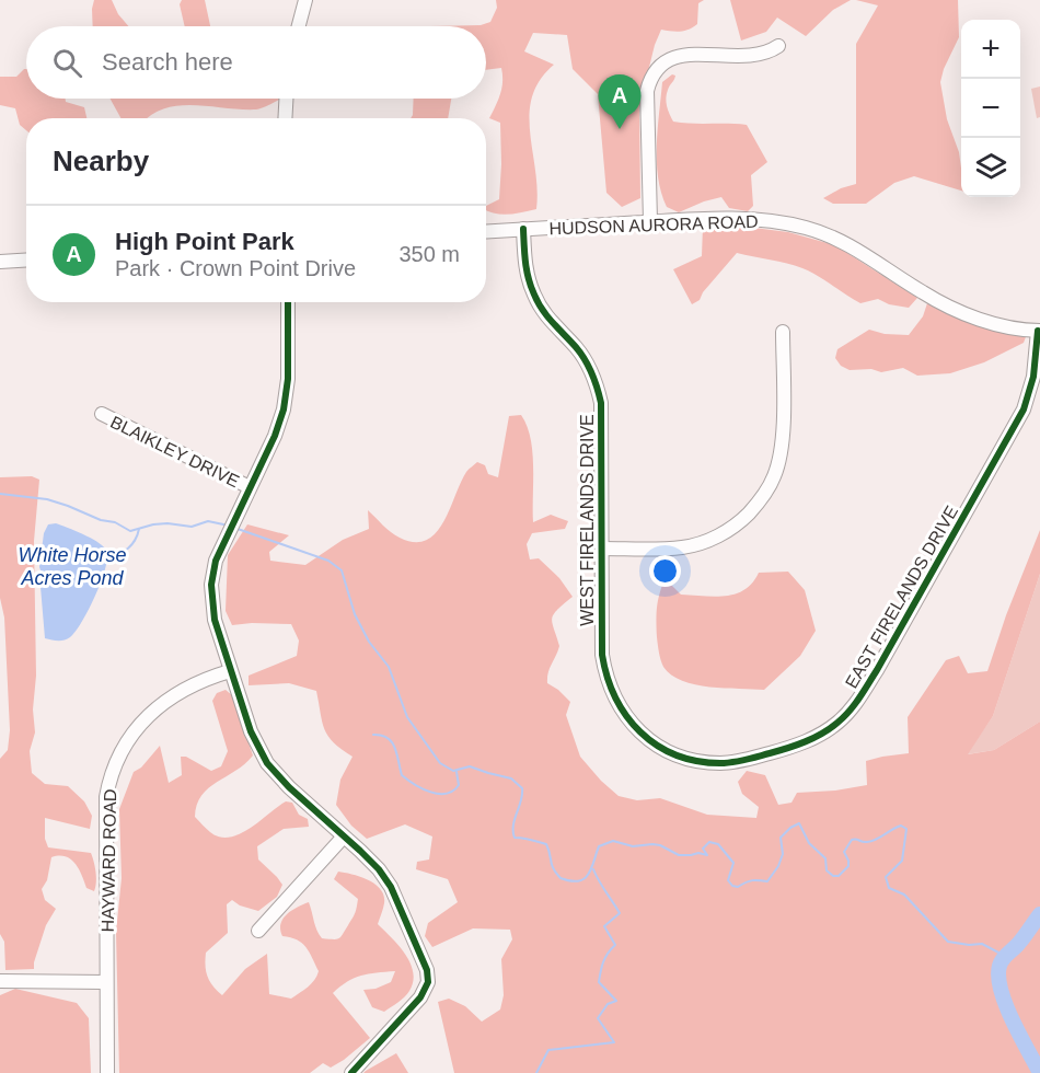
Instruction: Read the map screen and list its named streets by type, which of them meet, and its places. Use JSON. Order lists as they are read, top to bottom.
{
  "streets": {
    "street": [
      "HUDSON AURORA ROAD",
      "BLAIKLEY DRIVE",
      "WEST FIRELANDS DRIVE",
      "EAST FIRELANDS DRIVE",
      "HAYWARD ROAD"
    ]
  },
  "crossings": [
    ["HUDSON AURORA ROAD", "WEST FIRELANDS DRIVE"],
    ["HUDSON AURORA ROAD", "EAST FIRELANDS DRIVE"],
    ["WEST FIRELANDS DRIVE", "EAST FIRELANDS DRIVE"]
  ],
  "water": ["White Horse Acres Pond"],
  "page": {
    "map_buttons": ["+", "−"],
    "search": "Search here",
    "pins": "A",
    "heading": "Nearby",
    "list": [
      {
        "mark": "A",
        "name": "High Point Park",
        "note": "Park · Crown Point Drive",
        "value": "350 m"
      }
    ]
  }
}
